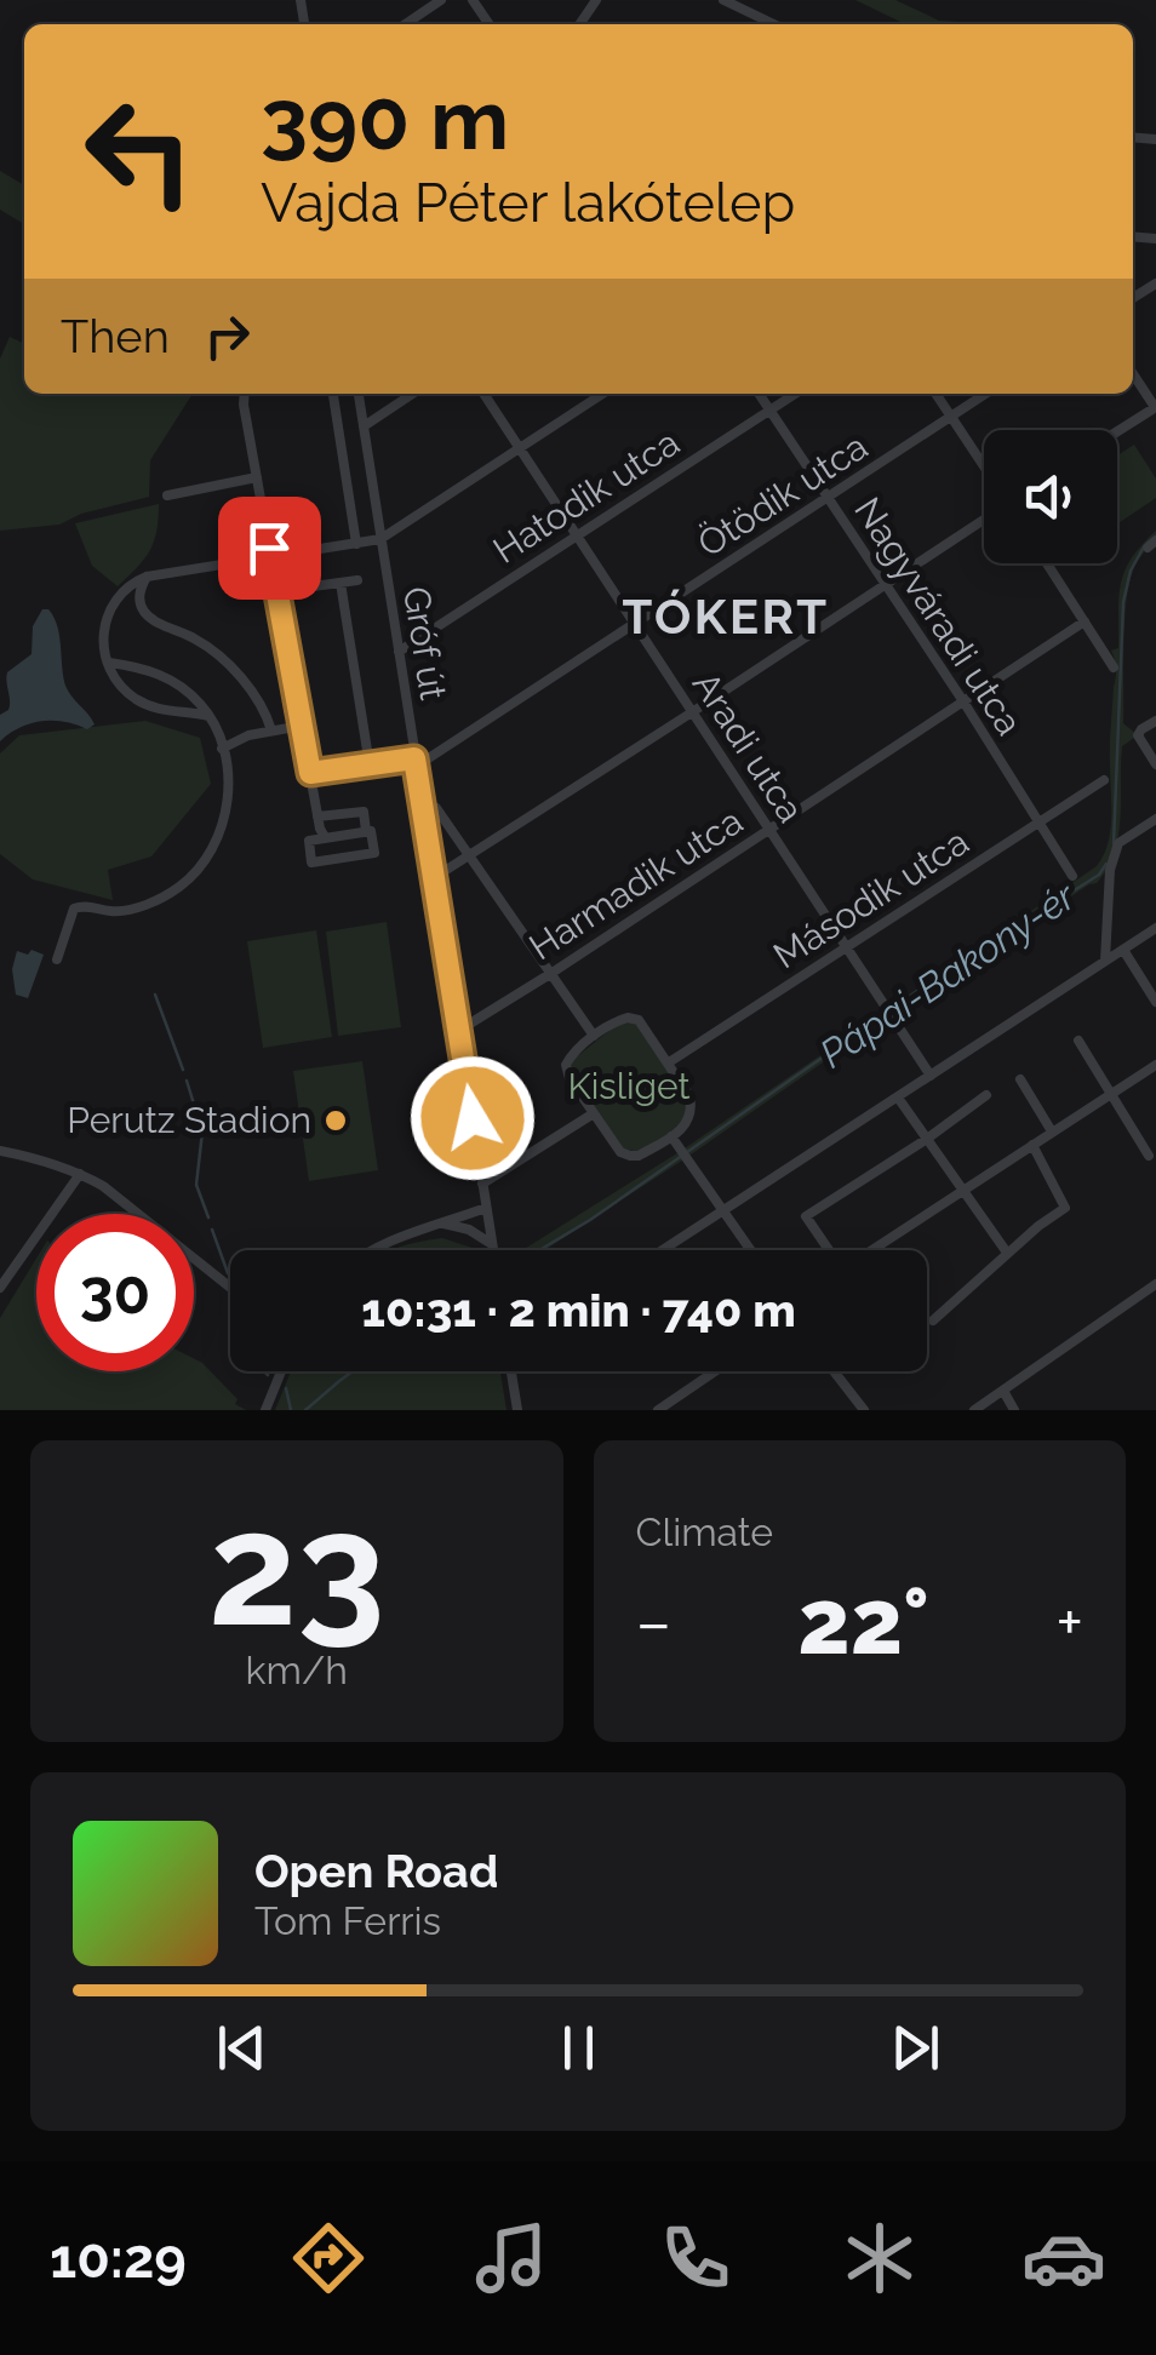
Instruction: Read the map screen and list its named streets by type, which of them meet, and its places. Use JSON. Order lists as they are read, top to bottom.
{
  "streets": {
    "street": [
      "Ötödik utca",
      "Hatodik utca",
      "Nagyváradi utca",
      "Gróf út",
      "Aradi utca",
      "Harmadik utca",
      "Második utca"
    ]
  },
  "crossings": [
    ["Ötödik utca", "Nagyváradi utca"],
    ["Ötödik utca", "Gróf út"],
    ["Ötödik utca", "Aradi utca"],
    ["Hatodik utca", "Nagyváradi utca"],
    ["Hatodik utca", "Gróf út"],
    ["Hatodik utca", "Aradi utca"],
    ["Nagyváradi utca", "Harmadik utca"],
    ["Nagyváradi utca", "Második utca"],
    ["Gróf út", "Harmadik utca"],
    ["Aradi utca", "Harmadik utca"],
    ["Aradi utca", "Második utca"]
  ],
  "districts": ["TÓKERT"],
  "water": ["Pápai-Bakony-ér"],
  "parks": ["Kisliget"],
  "places": ["Perutz Stadion"],
  "page": {
    "turn": ["390 m", "Vajda Péter lakótelep"],
    "then": "Then",
    "limit": "30",
    "trip": "10:31 · 2 min · 740 m",
    "tile": [
      ["23", "km/h"],
      "Climate"
    ],
    "heat": ["−", "22°", "+"],
    "song": ["Open Road", "Tom Ferris"],
    "tabs": "10:29"
  }
}
